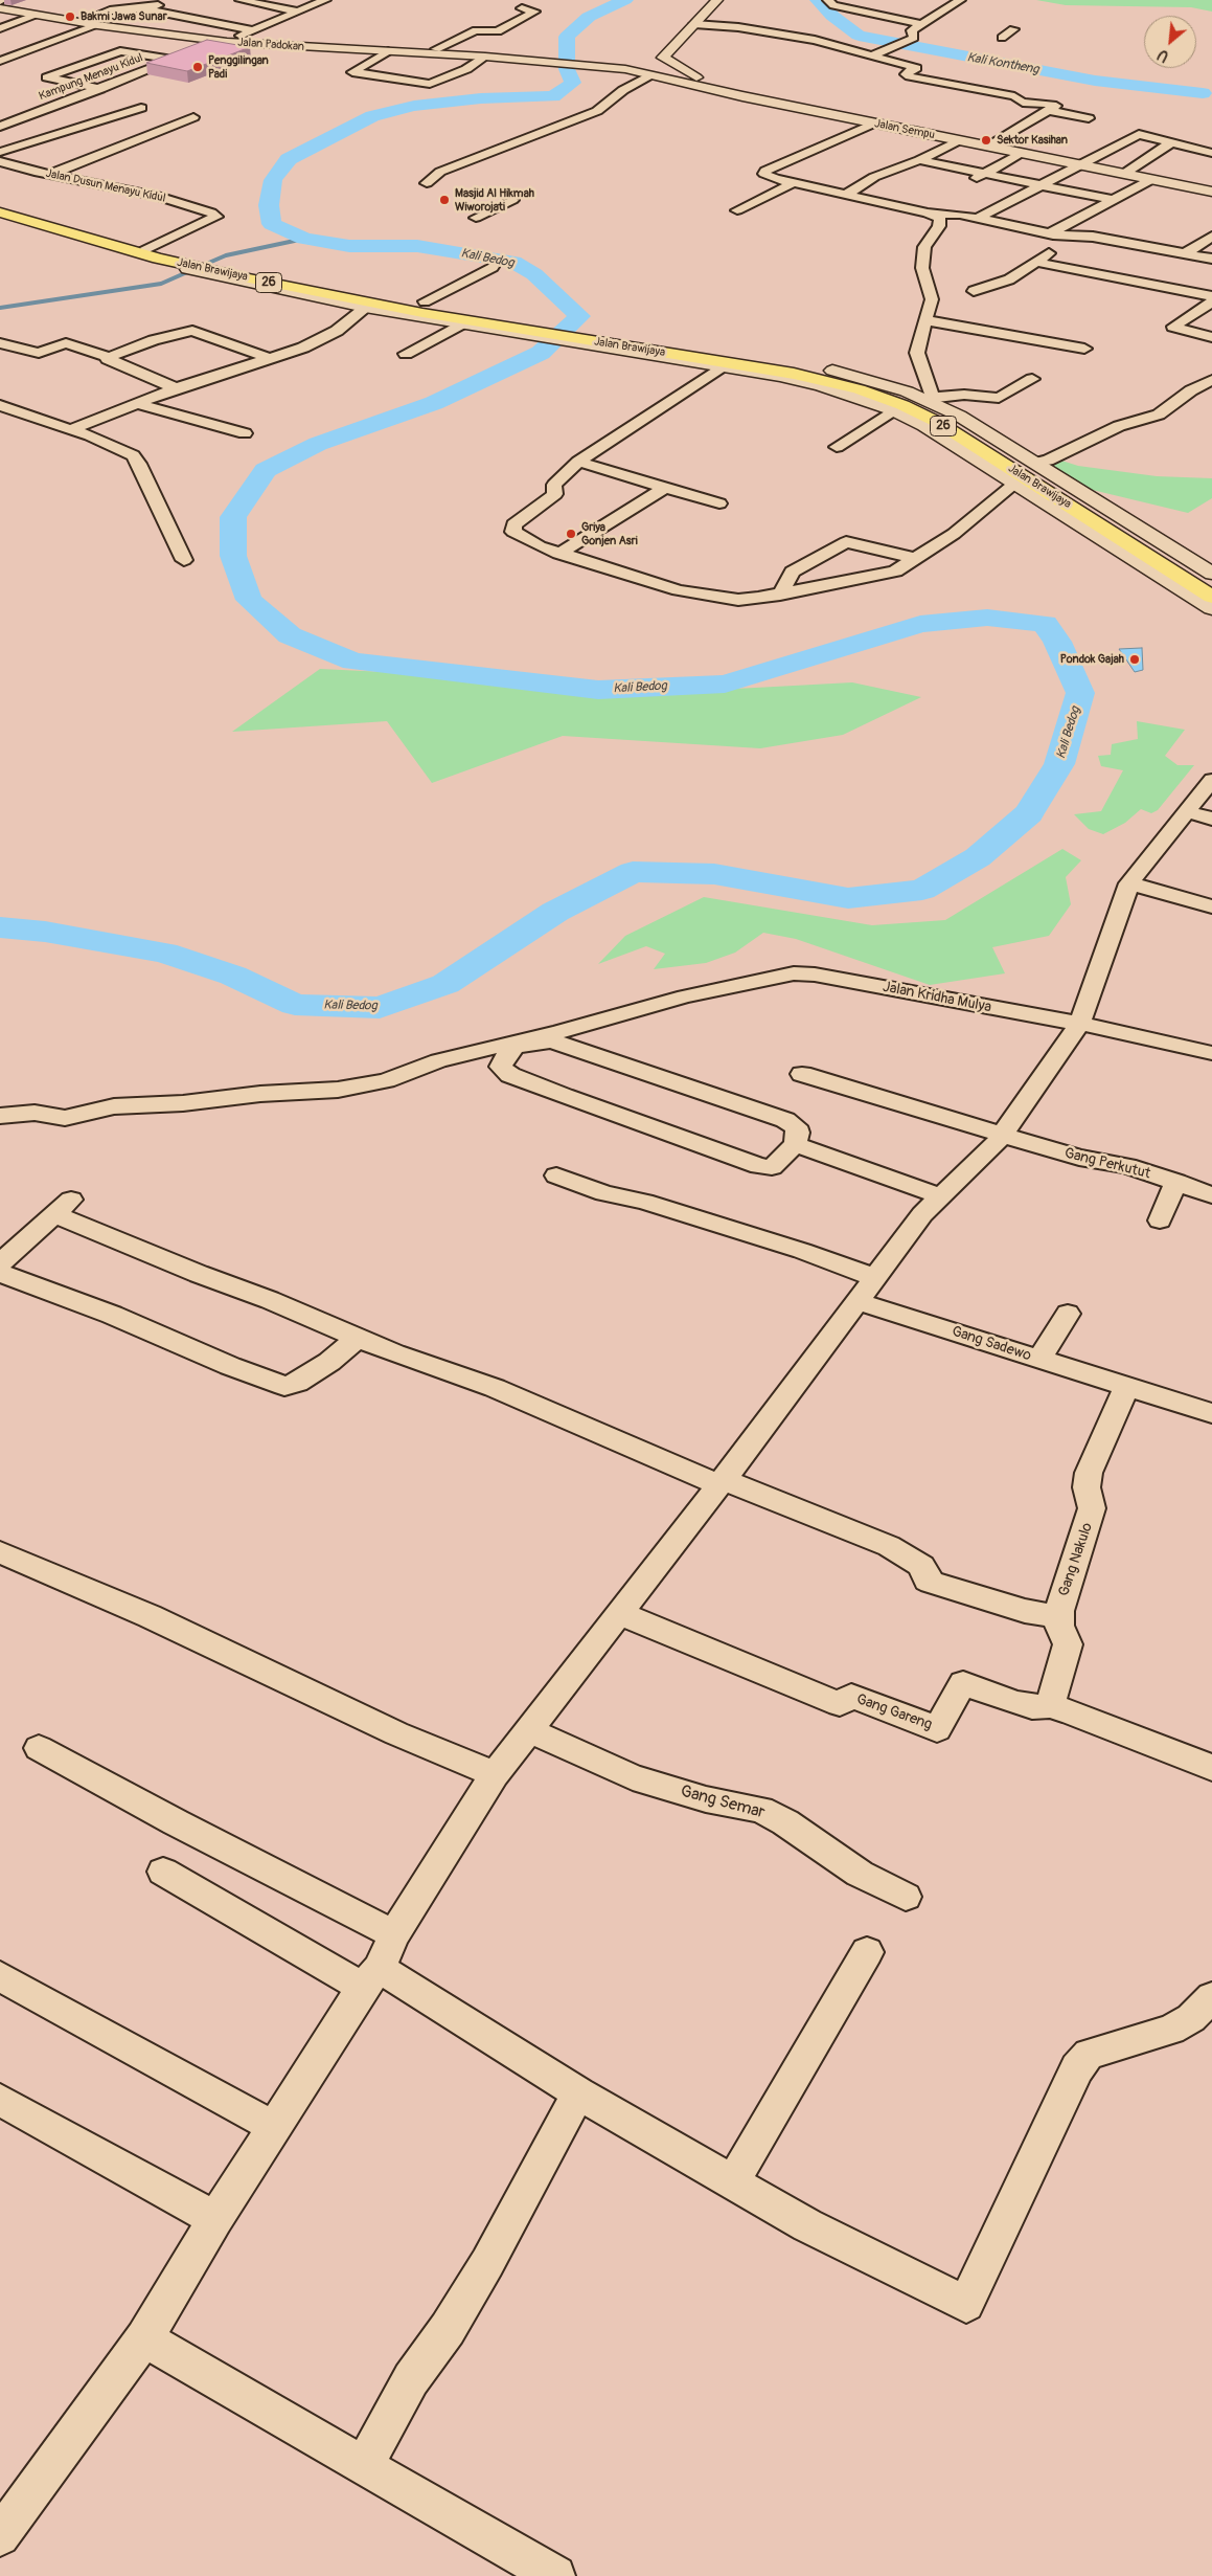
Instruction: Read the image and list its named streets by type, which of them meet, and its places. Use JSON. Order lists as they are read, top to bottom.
{
  "streets": {
    "highway": ["Jalan Brawijaya", "26"],
    "street": [
      "Jalan Padokan",
      "Kampung Menayu Kidul",
      "Jalan Sempu",
      "Jalan Dusun Menayu Kidul",
      "Jalan Kridha Mulya",
      "Gang Perkutut",
      "Gang Sadewo",
      "Gang Nakulo",
      "Gang Gareng",
      "Gang Semar"
    ]
  },
  "crossings": [
    ["Jalan Padokan", "Kampung Menayu Kidul"],
    ["Jalan Padokan", "Jalan Sempu"],
    ["Jalan Dusun Menayu Kidul", "Jalan Brawijaya"],
    ["Gang Sadewo", "Gang Nakulo"]
  ],
  "water": ["Kali Kontheng", "Kali Bedog"],
  "places": [
    "Bakmi Jawa Sunar",
    "Penggilingan Padi",
    "Sektor Kasihan",
    "Masjid Al Hikmah Wiworojati",
    "Griya Gonjen Asri",
    "Pondok Gajah"
  ],
  "north": "bottom left"
}
